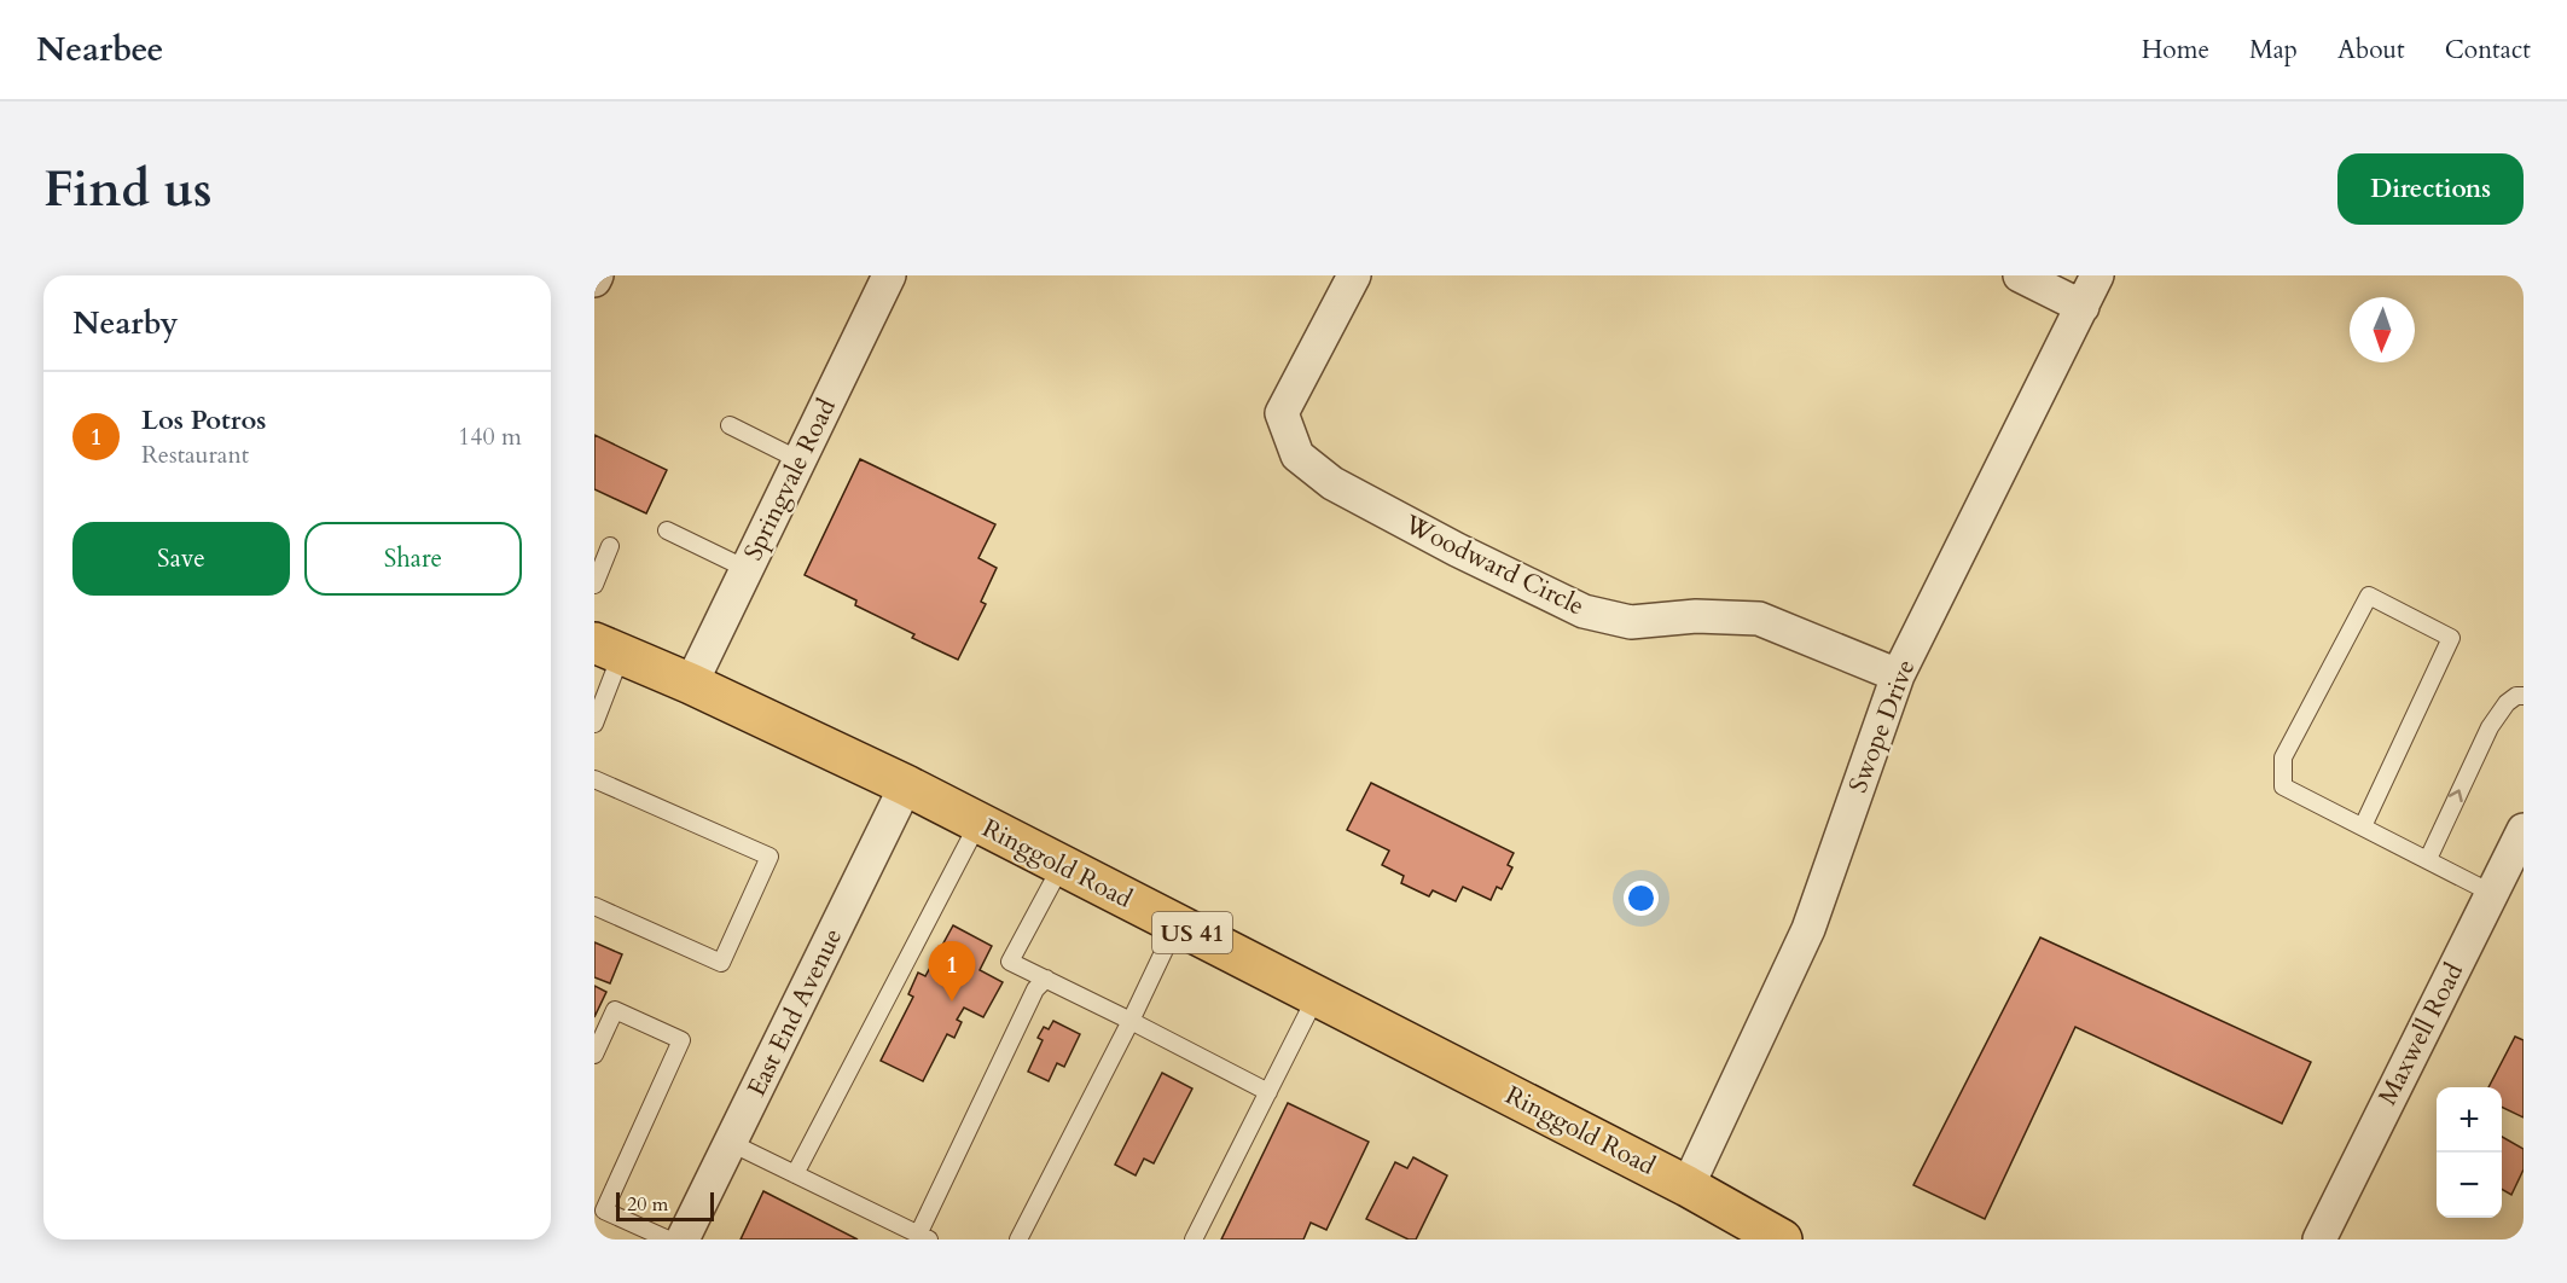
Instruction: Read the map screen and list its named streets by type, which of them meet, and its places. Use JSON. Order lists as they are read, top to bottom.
{
  "streets": {
    "main road": ["Ringgold Road", "US 41"],
    "street": [
      "Springvale Road",
      "Woodward Circle",
      "Swope Drive",
      "East End Avenue",
      "Maxwell Road"
    ]
  },
  "crossings": [
    ["Springvale Road", "Ringgold Road"],
    ["Woodward Circle", "Swope Drive"],
    ["Swope Drive", "Ringgold Road"],
    ["Ringgold Road", "East End Avenue"]
  ],
  "scale_bar": "20 m",
  "north": "bottom",
  "page": {
    "header": "Nearbee",
    "nav": [
      "Home",
      "Map",
      "About",
      "Contact"
    ],
    "buttons": [
      "Directions",
      ["Save", "Share"]
    ],
    "title": "Find us",
    "heading": "Nearby",
    "list": [
      {
        "mark": "1",
        "name": "Los Potros",
        "note": "Restaurant",
        "value": "140 m"
      }
    ],
    "pins": "1",
    "map_buttons": ["+", "−"],
    "scale": "20 m"
  }
}
